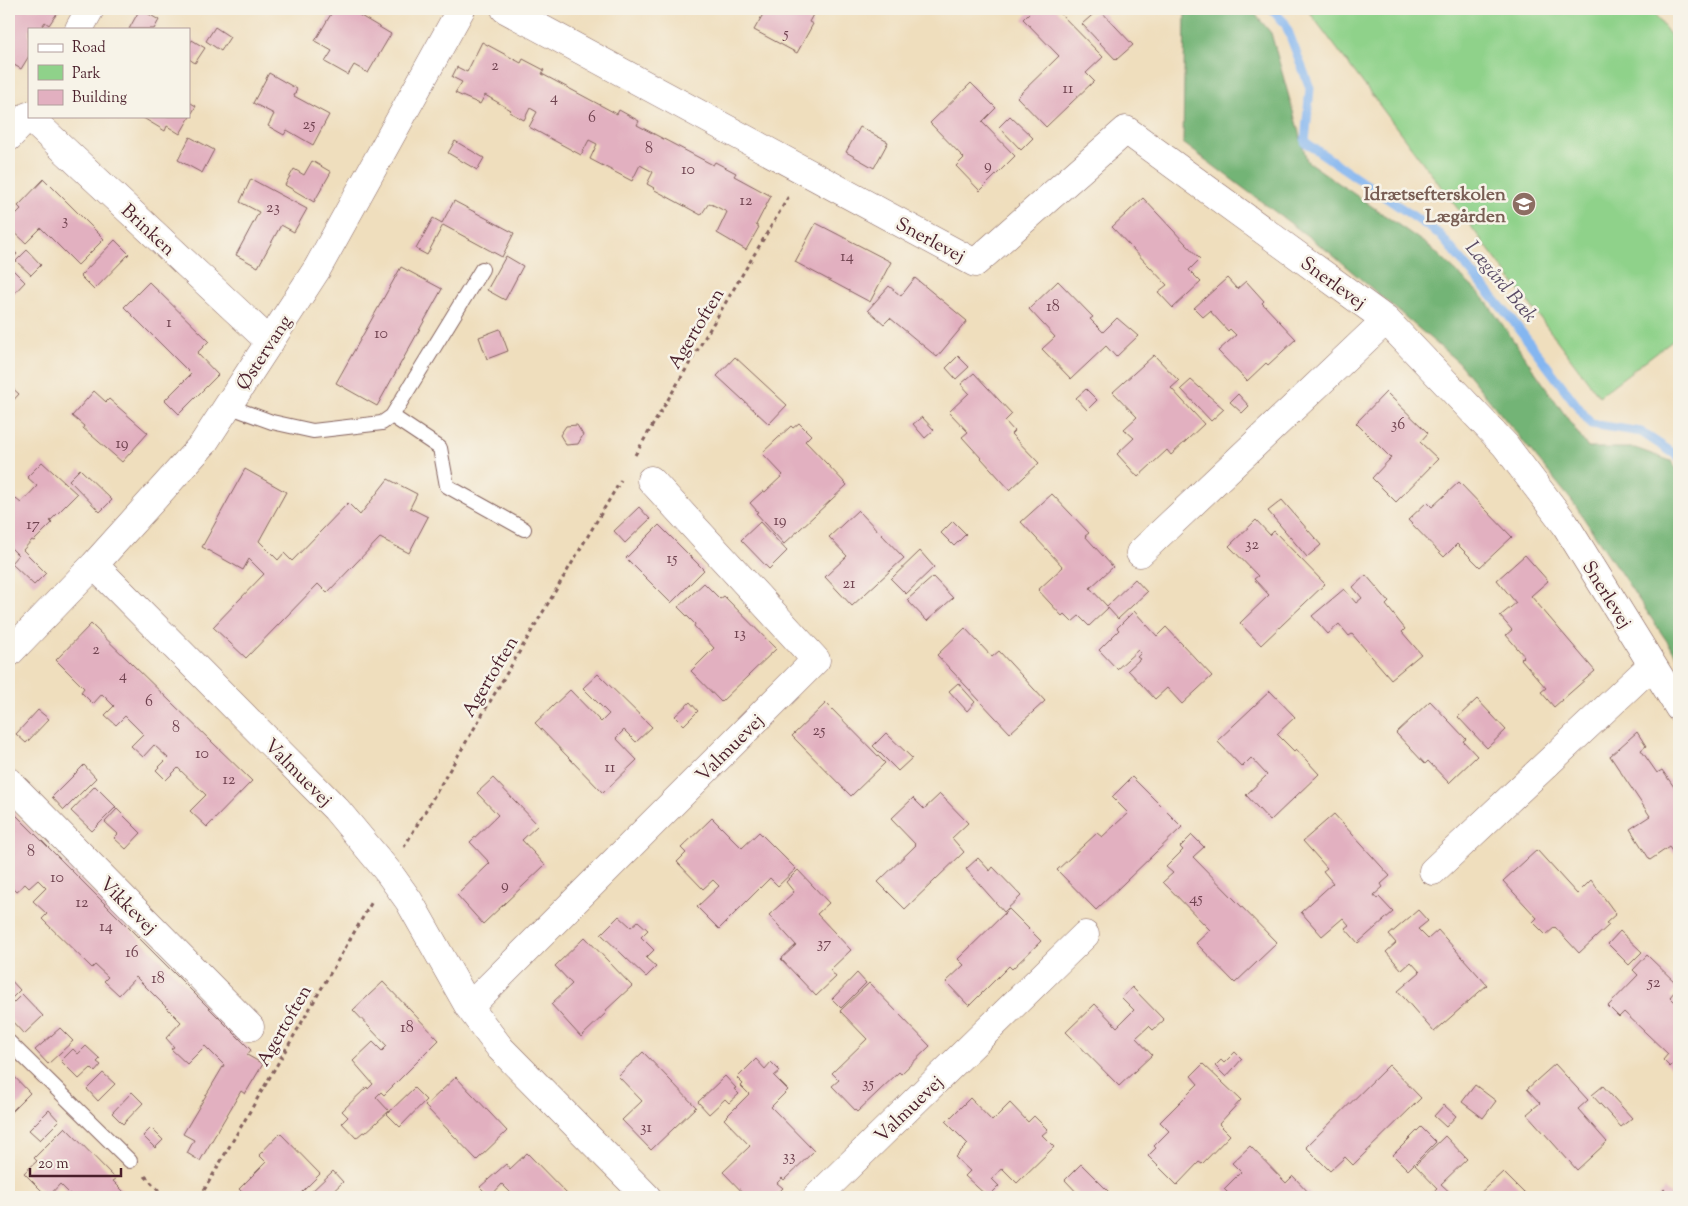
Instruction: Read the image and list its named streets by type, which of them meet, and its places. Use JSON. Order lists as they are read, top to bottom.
{
  "streets": {
    "street": [
      "Brinken",
      "Snerlevej",
      "Østervang",
      "Valmuevej",
      "Vikkevej"
    ],
    "path": ["Agertoften"]
  },
  "crossings": [
    ["Brinken", "Østervang"],
    ["Snerlevej", "Agertoften"],
    ["Agertoften", "Valmuevej"],
    ["Østervang", "Valmuevej"]
  ],
  "water": ["Lægård Bæk"],
  "places": {
    "school or university": ["Idrætsefterskolen Lægården"]
  },
  "house_numbers": [
    "5",
    "2",
    "11",
    "4",
    "6",
    "25",
    "8",
    "9",
    "10",
    "12",
    "23",
    "3",
    "14",
    "18",
    "1",
    "10",
    "36",
    "19",
    "19",
    "17",
    "32",
    "15",
    "21",
    "13",
    "2",
    "4",
    "6",
    "8",
    "25",
    "10",
    "11",
    "12",
    "8",
    "10",
    "9",
    "45",
    "12",
    "14",
    "37",
    "16",
    "18",
    "52",
    "18",
    "35",
    "31",
    "33"
  ],
  "legend": ["Road", "Park", "Building"],
  "scale_bar": "20 m"
}
